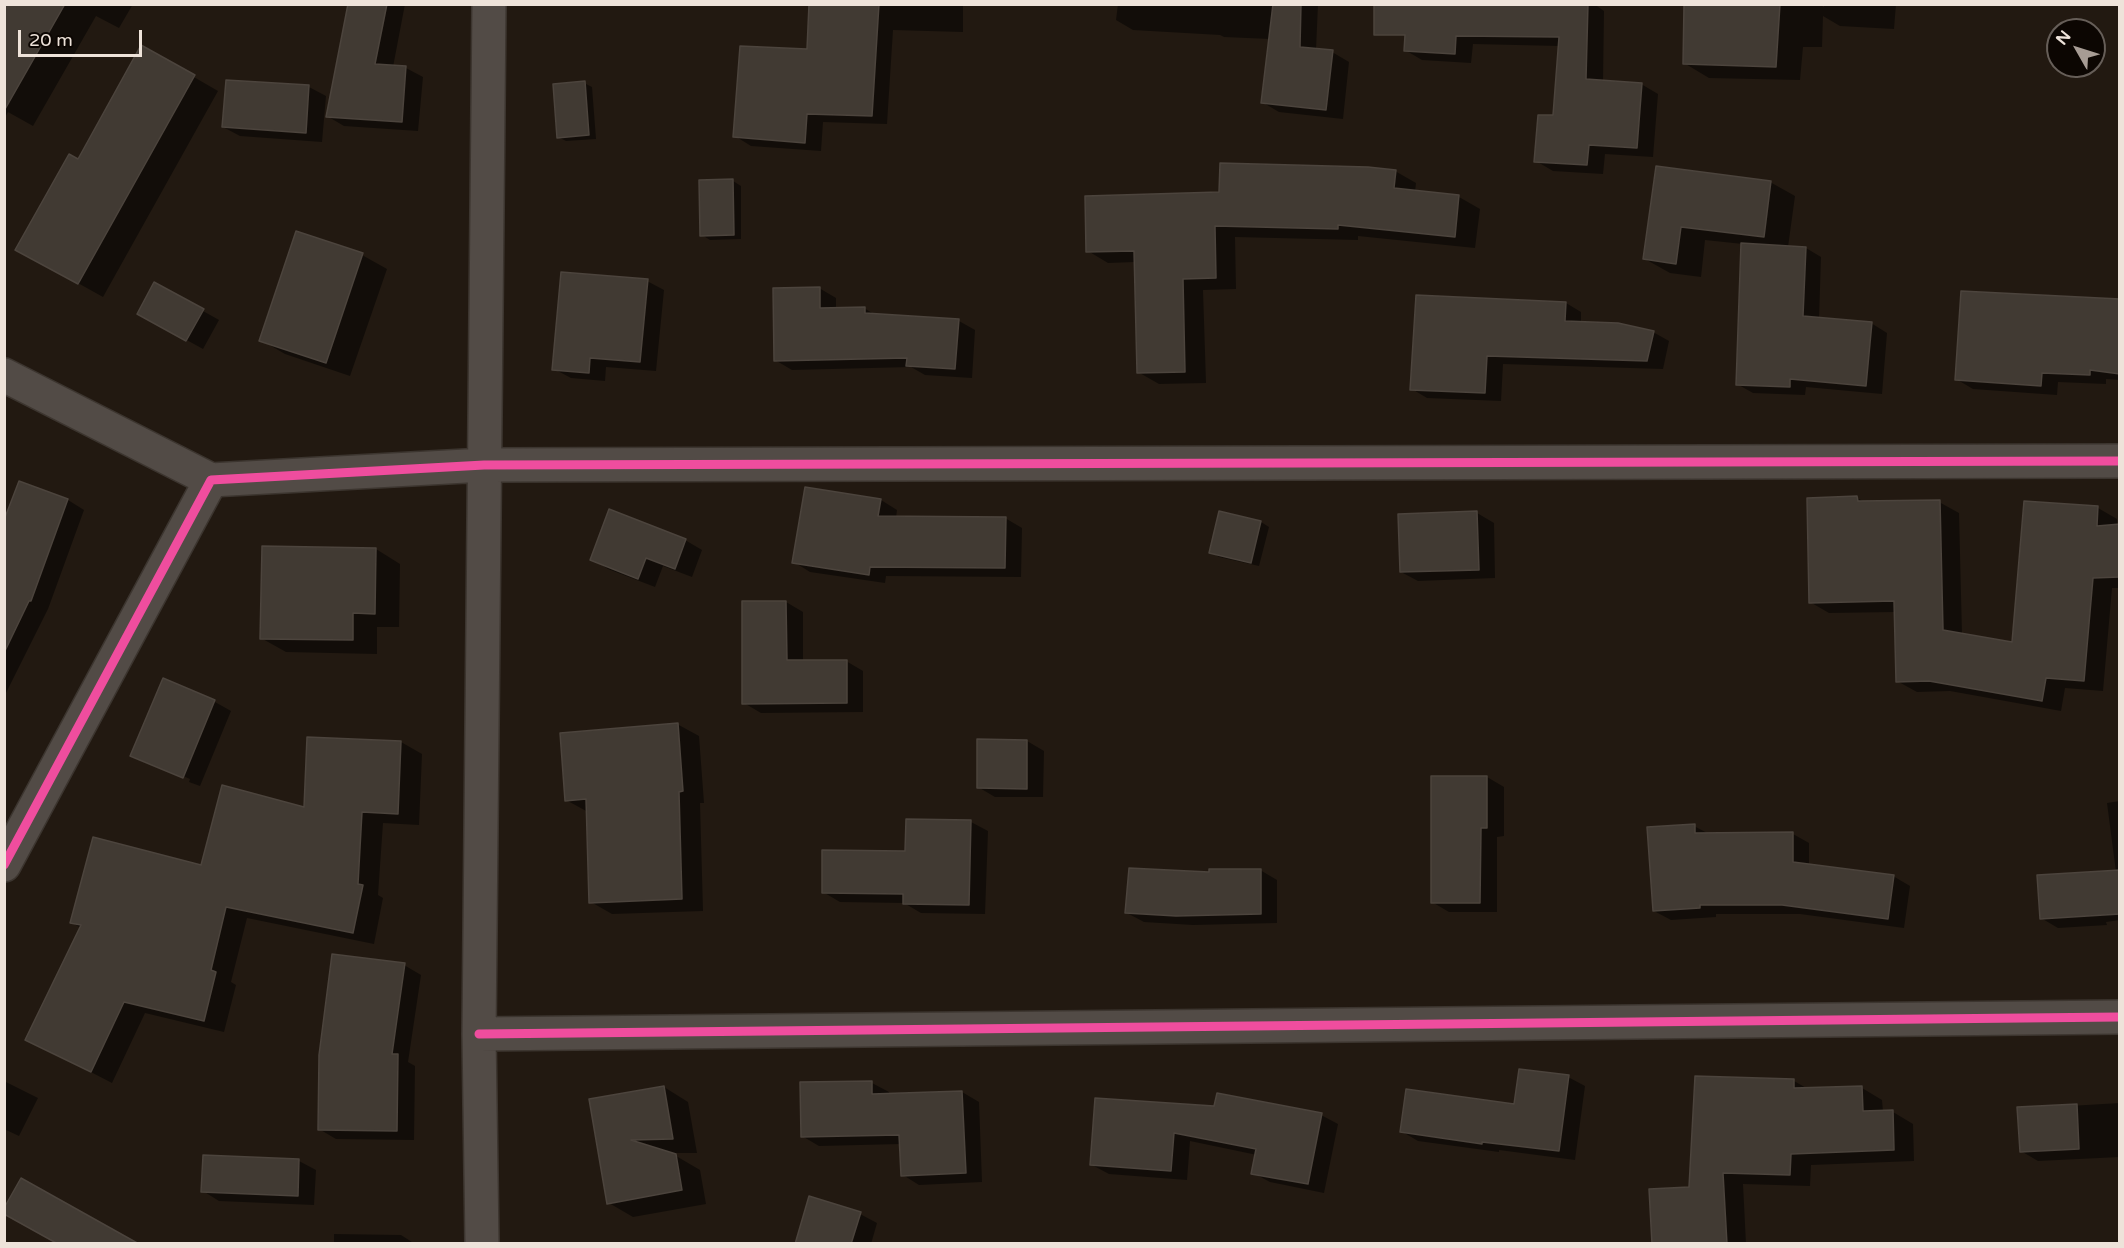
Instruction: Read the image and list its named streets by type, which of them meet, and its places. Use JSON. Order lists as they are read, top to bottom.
{
  "scale_bar": "20 m",
  "north": "top left"
}
